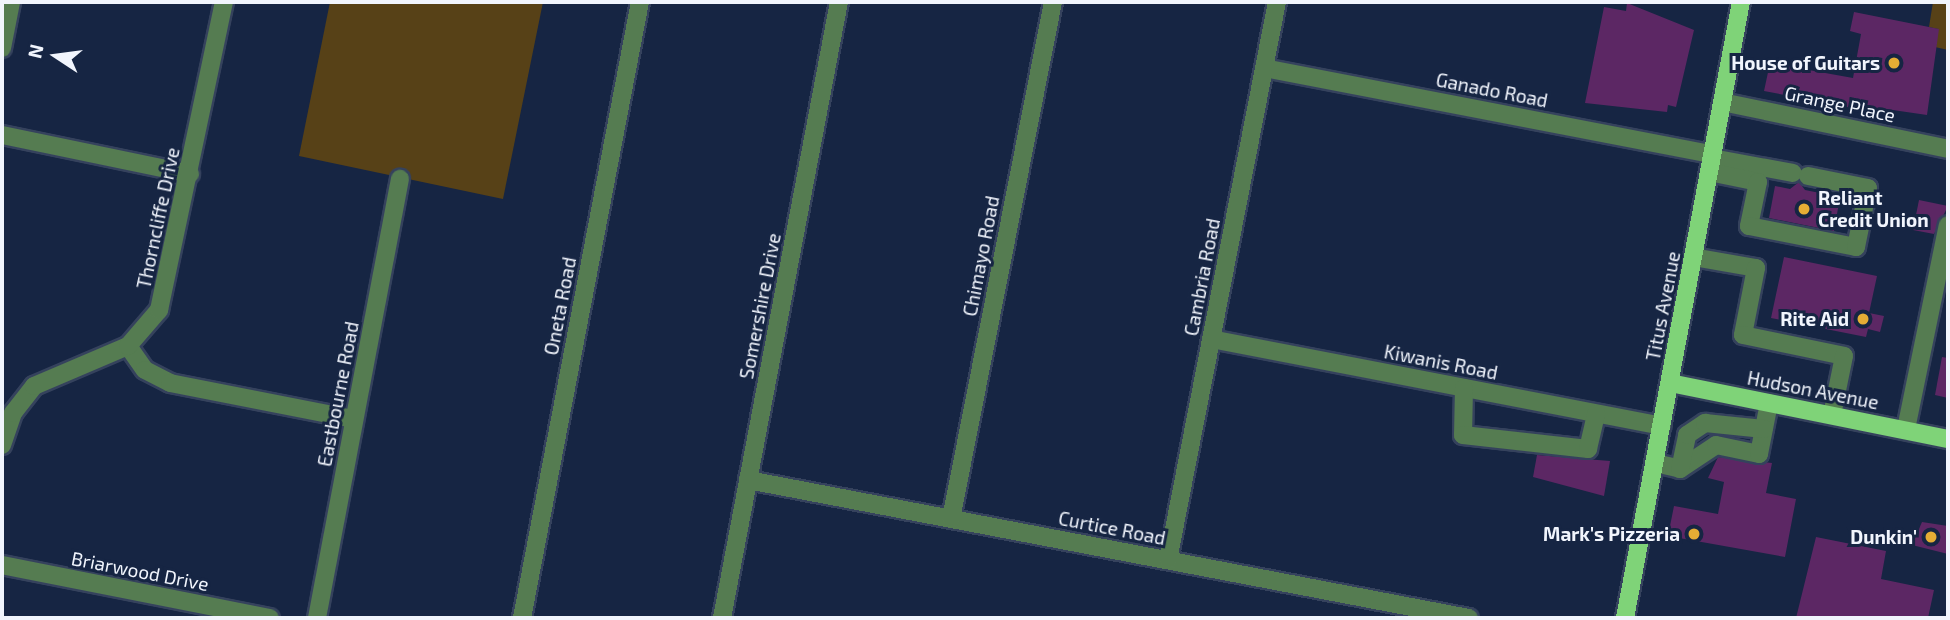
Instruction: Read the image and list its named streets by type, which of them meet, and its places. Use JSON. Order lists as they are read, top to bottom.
{
  "streets": {
    "main road": ["Titus Avenue", "Hudson Avenue"],
    "street": [
      "Ganado Road",
      "Grange Place",
      "Thorncliffe Drive",
      "Chimayo Road",
      "Cambria Road",
      "Oneta Road",
      "Somershire Drive",
      "Kiwanis Road",
      "Eastbourne Road",
      "Curtice Road",
      "Briarwood Drive"
    ]
  },
  "crossings": [
    ["Ganado Road", "Cambria Road"],
    ["Ganado Road", "Titus Avenue"],
    ["Grange Place", "Titus Avenue"],
    ["Chimayo Road", "Curtice Road"],
    ["Cambria Road", "Kiwanis Road"],
    ["Cambria Road", "Curtice Road"],
    ["Somershire Drive", "Curtice Road"],
    ["Titus Avenue", "Kiwanis Road"],
    ["Titus Avenue", "Hudson Avenue"]
  ],
  "places": [
    "House of Guitars",
    "Reliant Credit Union",
    "Rite Aid",
    "Mark's Pizzeria",
    "Dunkin'"
  ],
  "north": "left"
}
